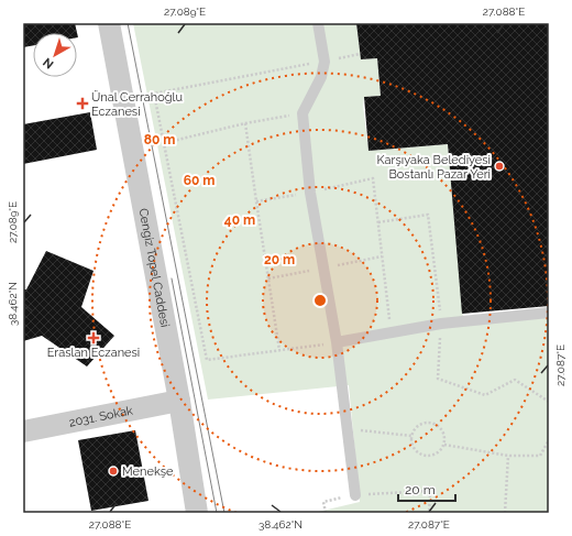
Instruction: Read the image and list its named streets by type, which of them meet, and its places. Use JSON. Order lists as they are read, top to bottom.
{
  "streets": {
    "street": ["Cengiz Topel Caddesi", "2031. Sokak"]
  },
  "crossings": [
    ["Cengiz Topel Caddesi", "2031. Sokak"]
  ],
  "places": {
    "health": ["Ünal Cerrahoğlu Eczanesi", "Eraslan Eczanesi"],
    "other": ["Karşıyaka Belediyesi Bostanlı Pazar Yeri", "Menekşe"]
  },
  "scale_bar": "20 m",
  "north": "bottom left",
  "coordinates": [
    "27.089°E",
    "27.088°E",
    "38.462°N",
    "27.087°E"
  ],
  "rings": [
    "80 m",
    "60 m",
    "40 m",
    "20 m"
  ]
}
